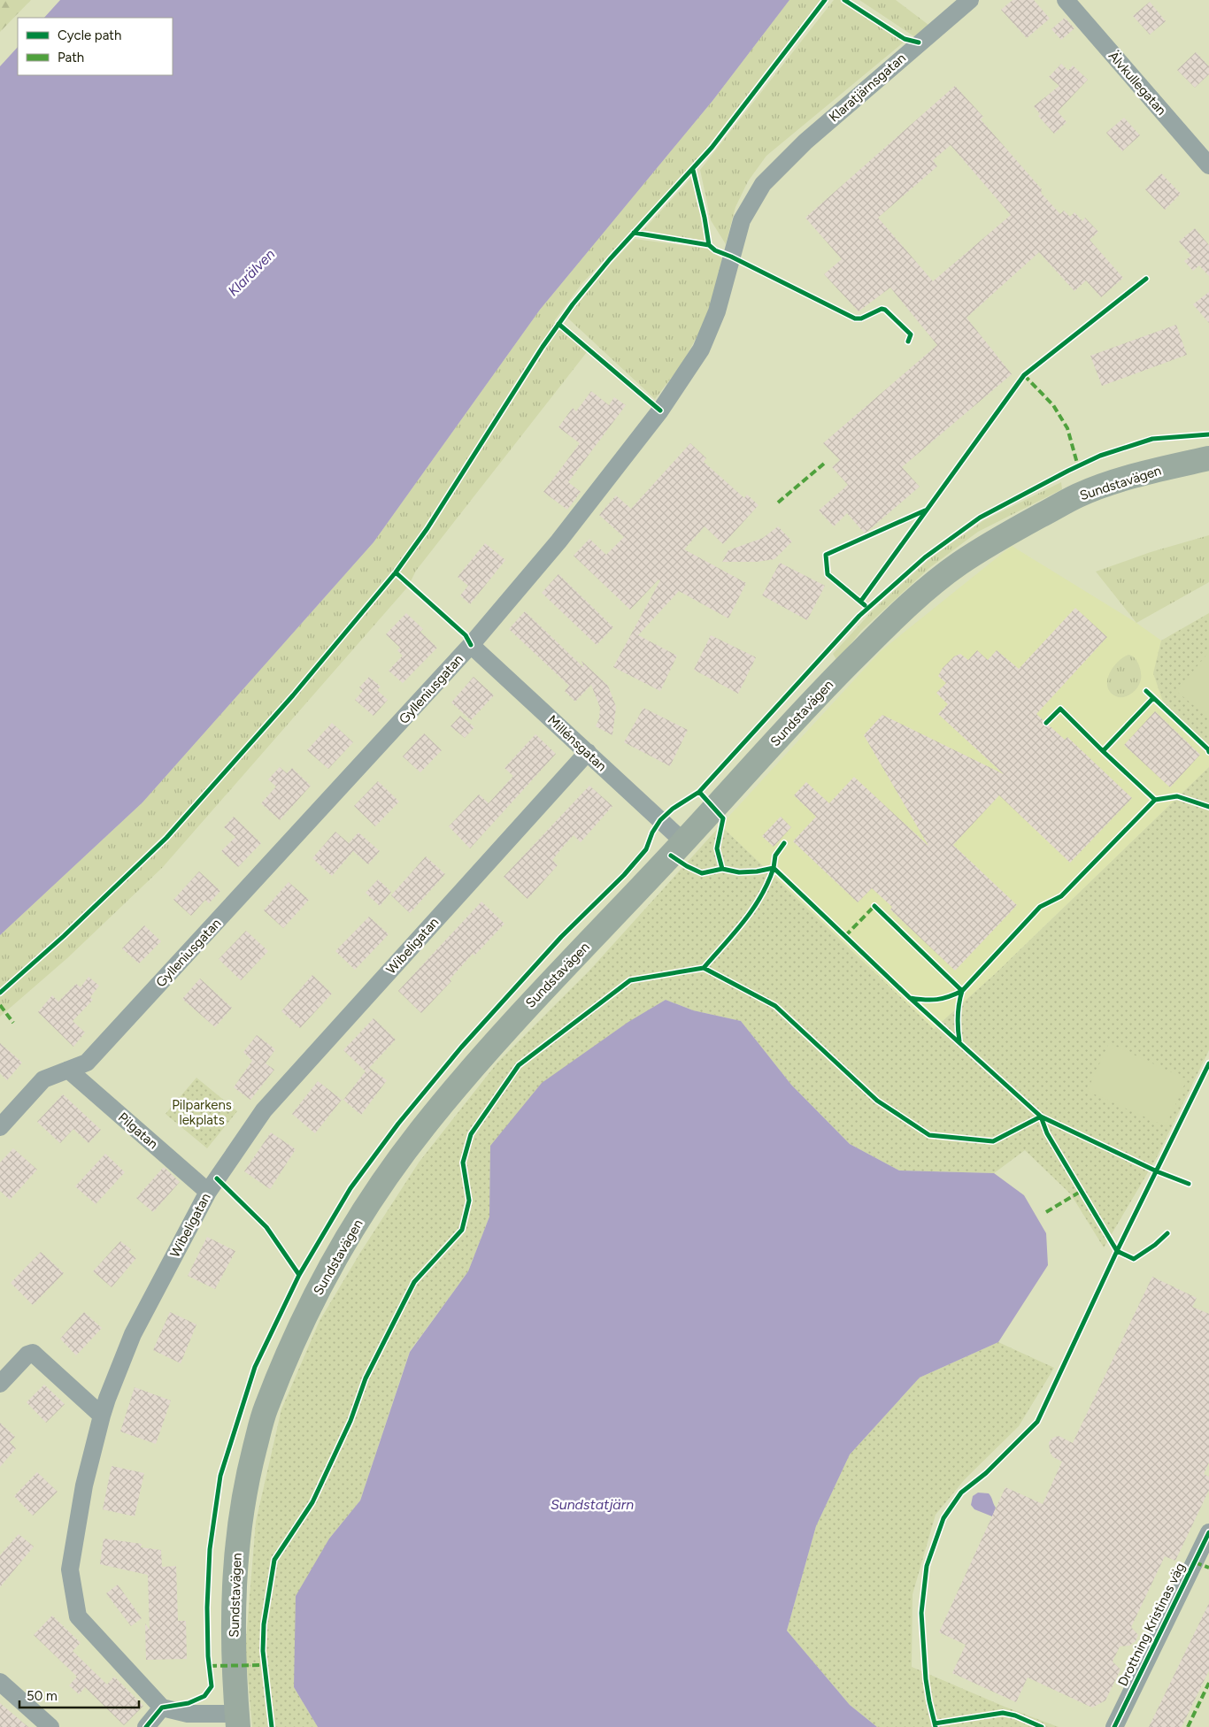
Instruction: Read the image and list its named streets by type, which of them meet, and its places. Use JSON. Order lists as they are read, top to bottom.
{
  "streets": {
    "street": [
      "Älvkullegatan",
      "Klaratjärnsgatan",
      "Sundstavägen",
      "Gylleniusgatan",
      "Millénsgatan",
      "Wibeligatan",
      "Pilgatan",
      "Drottning Kristinas väg"
    ]
  },
  "crossings": [
    ["Klaratjärnsgatan", "Gylleniusgatan"],
    ["Sundstavägen", "Millénsgatan"],
    ["Gylleniusgatan", "Millénsgatan"],
    ["Gylleniusgatan", "Pilgatan"],
    ["Millénsgatan", "Wibeligatan"],
    ["Wibeligatan", "Pilgatan"]
  ],
  "water": ["Klarälven", "Sundstatjärn"],
  "parks": ["Pilparkens lekplats"],
  "legend": ["Cycle path", "Path"],
  "scale_bar": "50 m"
}
